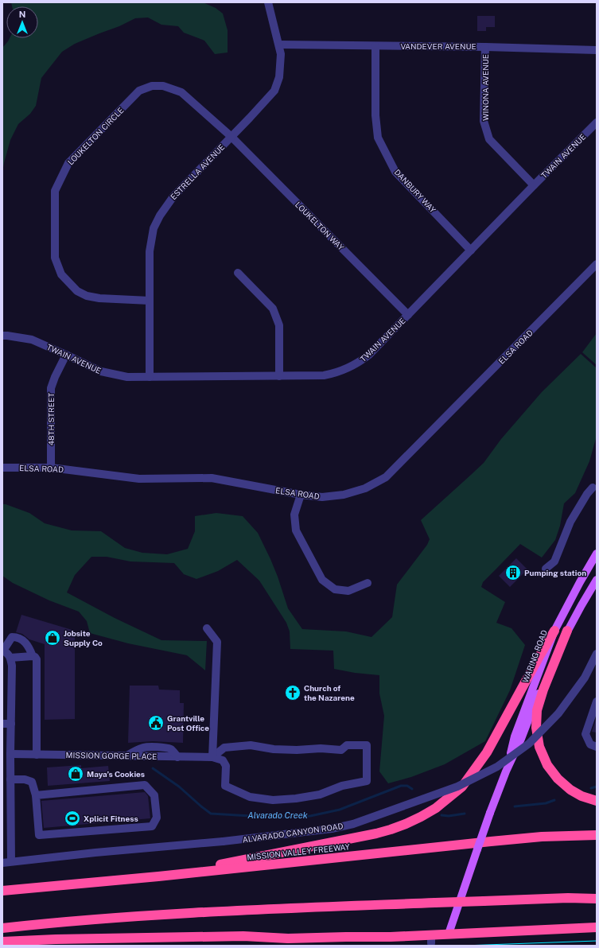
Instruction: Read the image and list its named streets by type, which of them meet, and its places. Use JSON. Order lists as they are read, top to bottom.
{
  "streets": {
    "highway": ["MISSION VALLEY FREEWAY"],
    "main road": ["WARING ROAD"],
    "street": [
      "VANDEVER AVENUE",
      "WINONA AVENUE",
      "LOUKELTON CIRCLE",
      "TWAIN AVENUE",
      "ESTRELLA AVENUE",
      "DANBURY WAY",
      "LOUKELTON WAY",
      "ELSA ROAD",
      "48TH STREET",
      "MISSION GORGE PLACE",
      "ALVARADO CANYON ROAD"
    ]
  },
  "crossings": [
    ["VANDEVER AVENUE", "WINONA AVENUE"],
    ["VANDEVER AVENUE", "ESTRELLA AVENUE"],
    ["VANDEVER AVENUE", "DANBURY WAY"],
    ["WINONA AVENUE", "TWAIN AVENUE"],
    ["LOUKELTON CIRCLE", "ESTRELLA AVENUE"],
    ["LOUKELTON CIRCLE", "LOUKELTON WAY"],
    ["TWAIN AVENUE", "ESTRELLA AVENUE"],
    ["TWAIN AVENUE", "DANBURY WAY"],
    ["TWAIN AVENUE", "LOUKELTON WAY"],
    ["TWAIN AVENUE", "48TH STREET"],
    ["ESTRELLA AVENUE", "LOUKELTON WAY"],
    ["ELSA ROAD", "48TH STREET"]
  ],
  "water": ["Alvarado Creek"],
  "places": {
    "building": ["Pumping station"],
    "shop": ["Jobsite Supply Co", "Maya’s Cookies"],
    "church": ["Church of the Nazarene"],
    "public building": ["Grantville Post Office"],
    "sports": ["Xplicit Fitness"]
  },
  "north": "top"
}
